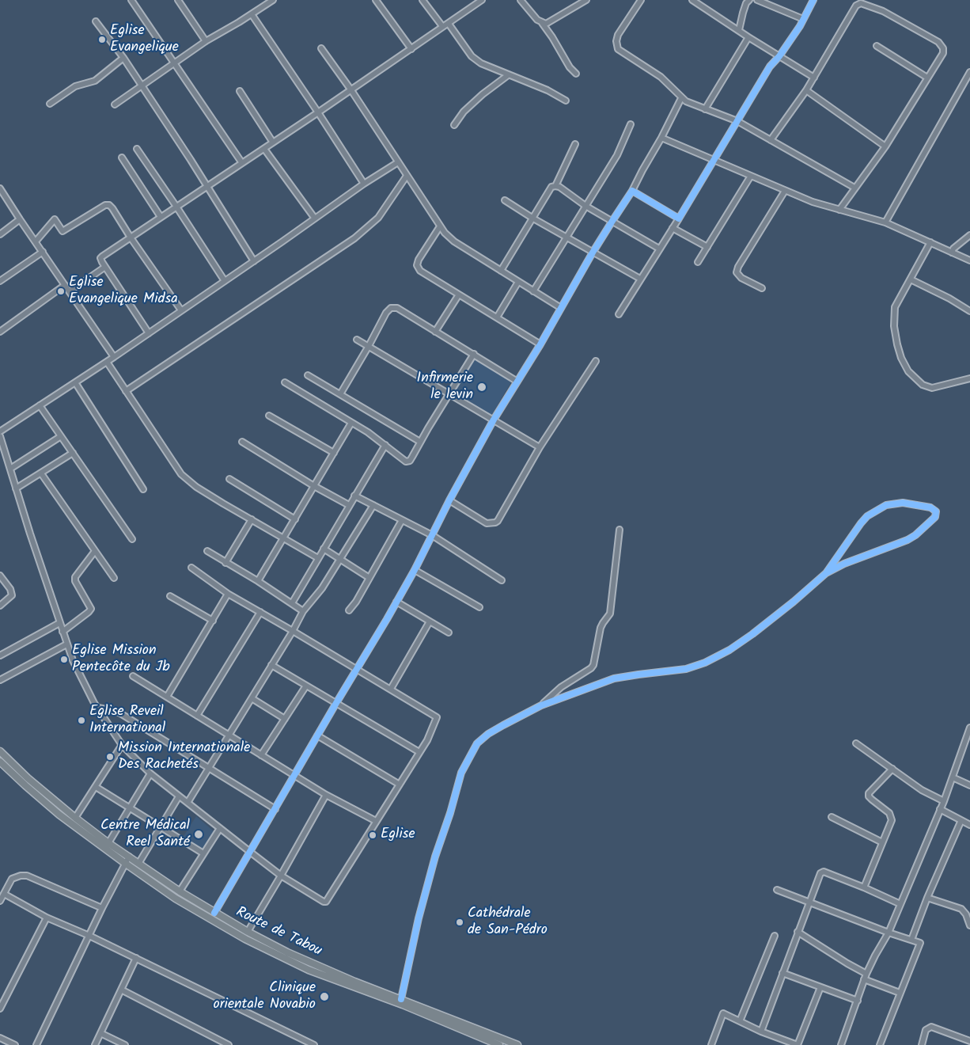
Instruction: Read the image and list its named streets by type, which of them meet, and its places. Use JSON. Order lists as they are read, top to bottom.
{
  "streets": {
    "main road": ["Route de Tabou"]
  },
  "places": [
    "Eglise Evangelique",
    "Eglise Evangelique Midsa",
    "Infirmerie le levin",
    "Eglise Mission Pentecôte du Jb",
    "Eglise Reveil International",
    "Mission Internationale Des Rachetés",
    "Centre Médical Reel Santé",
    "Eglise",
    "Cathédrale de San-Pédro",
    "Clinique orientale Novabio"
  ]
}
